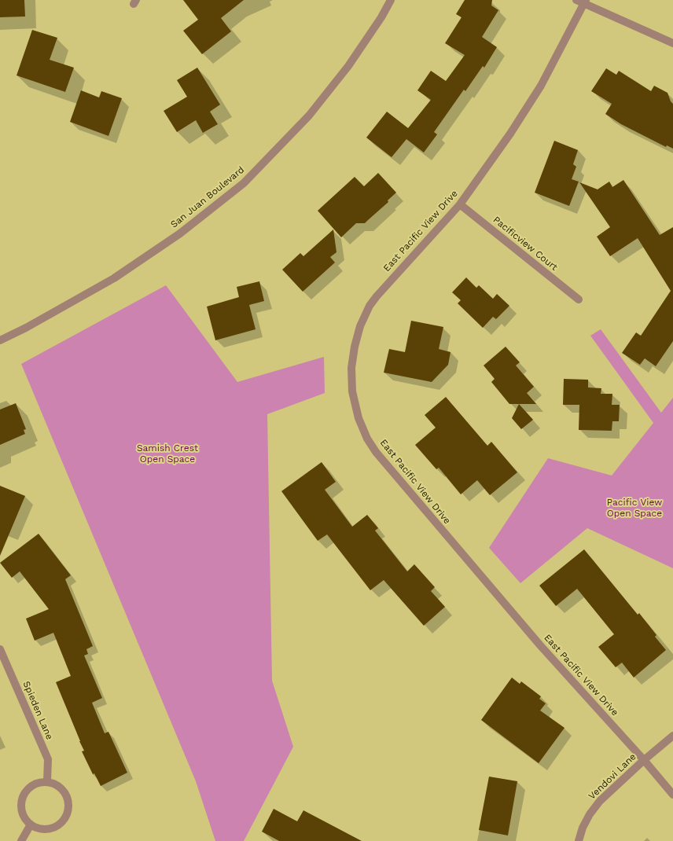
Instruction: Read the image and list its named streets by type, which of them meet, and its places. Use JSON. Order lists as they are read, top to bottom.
{
  "streets": {
    "street": [
      "San Juan Boulevard",
      "East Pacific View Drive",
      "Pacificview Court",
      "Spieden Lane",
      "Vendovi Lane"
    ]
  },
  "crossings": [
    ["East Pacific View Drive", "Pacificview Court"],
    ["East Pacific View Drive", "Vendovi Lane"]
  ],
  "parks": ["Samish Crest Open Space", "Pacific View Open Space"]
}
